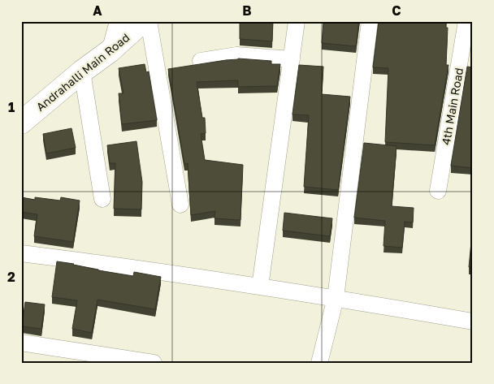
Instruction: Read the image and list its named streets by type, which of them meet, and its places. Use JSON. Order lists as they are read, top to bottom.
{
  "streets": {
    "main road": ["Andrahalli Main Road"],
    "street": ["4th Main Road"]
  },
  "grid": {
    "columns": ["A", "B", "C"],
    "rows": ["1", "2"]
  }
}
